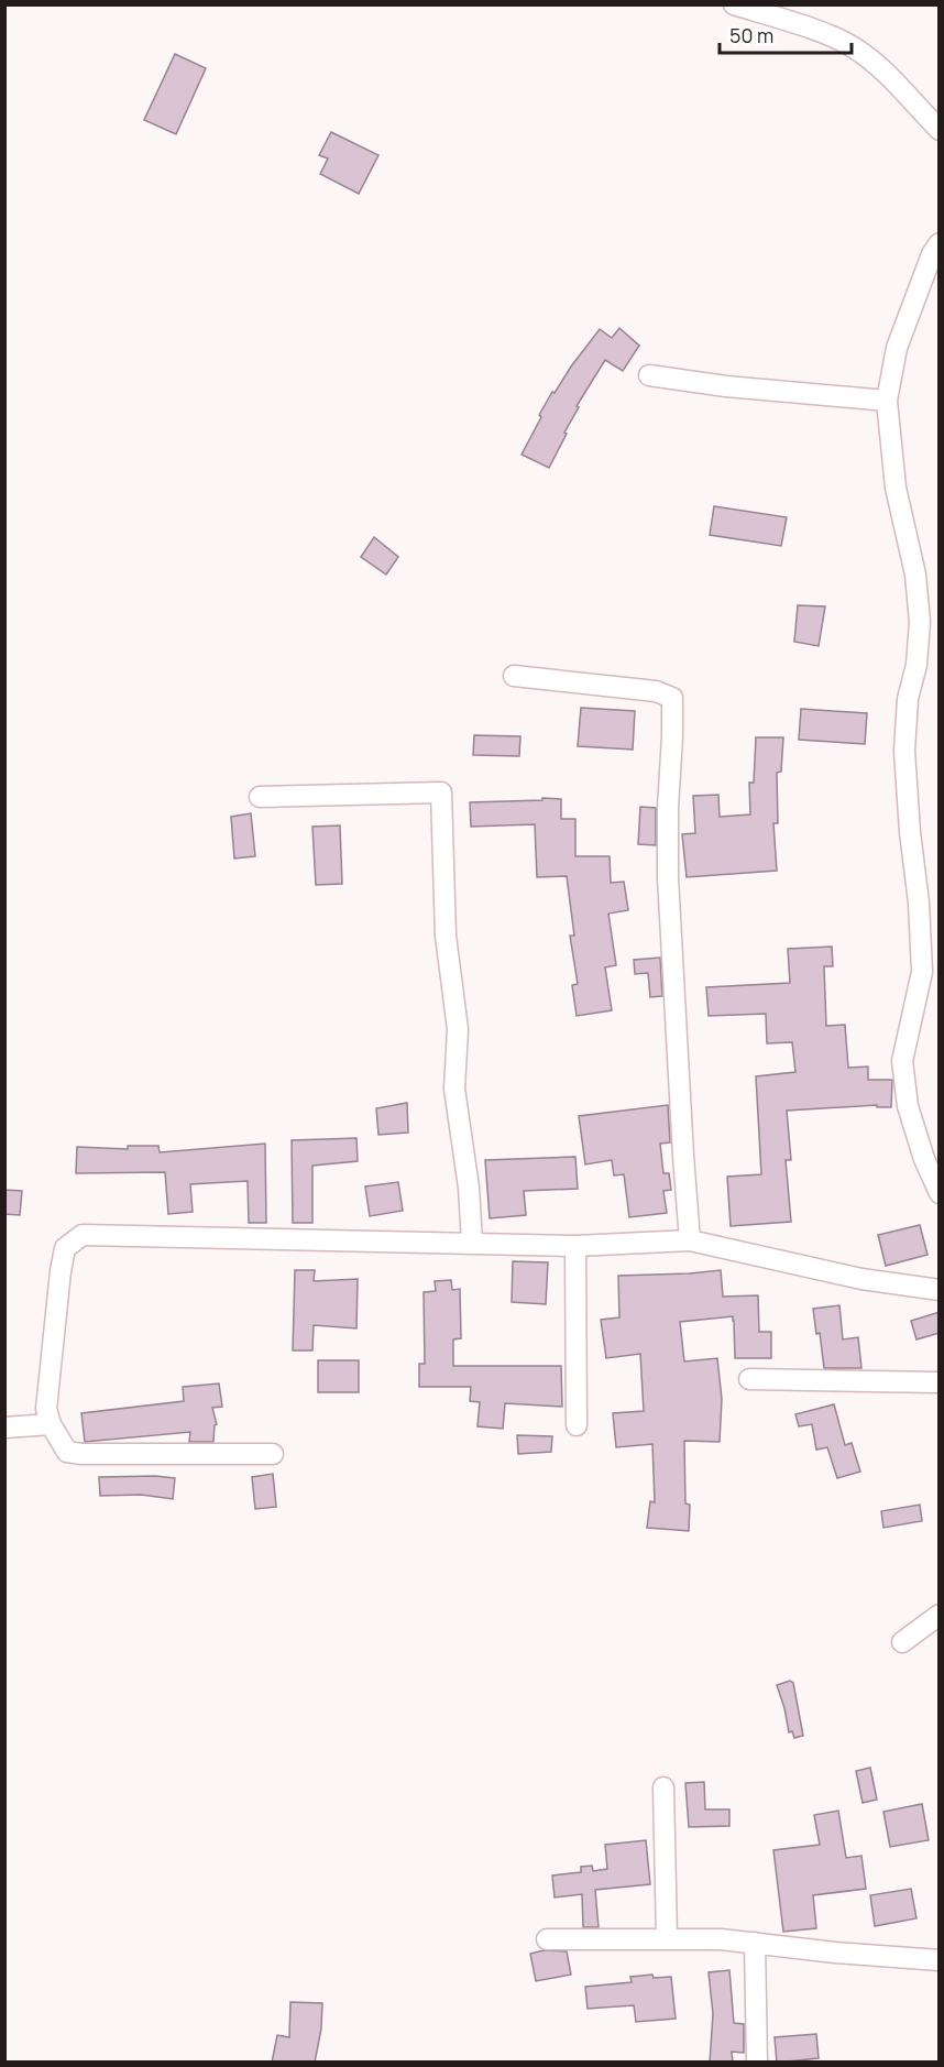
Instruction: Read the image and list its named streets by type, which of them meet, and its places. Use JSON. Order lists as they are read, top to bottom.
{
  "scale_bar": "50 m"
}
